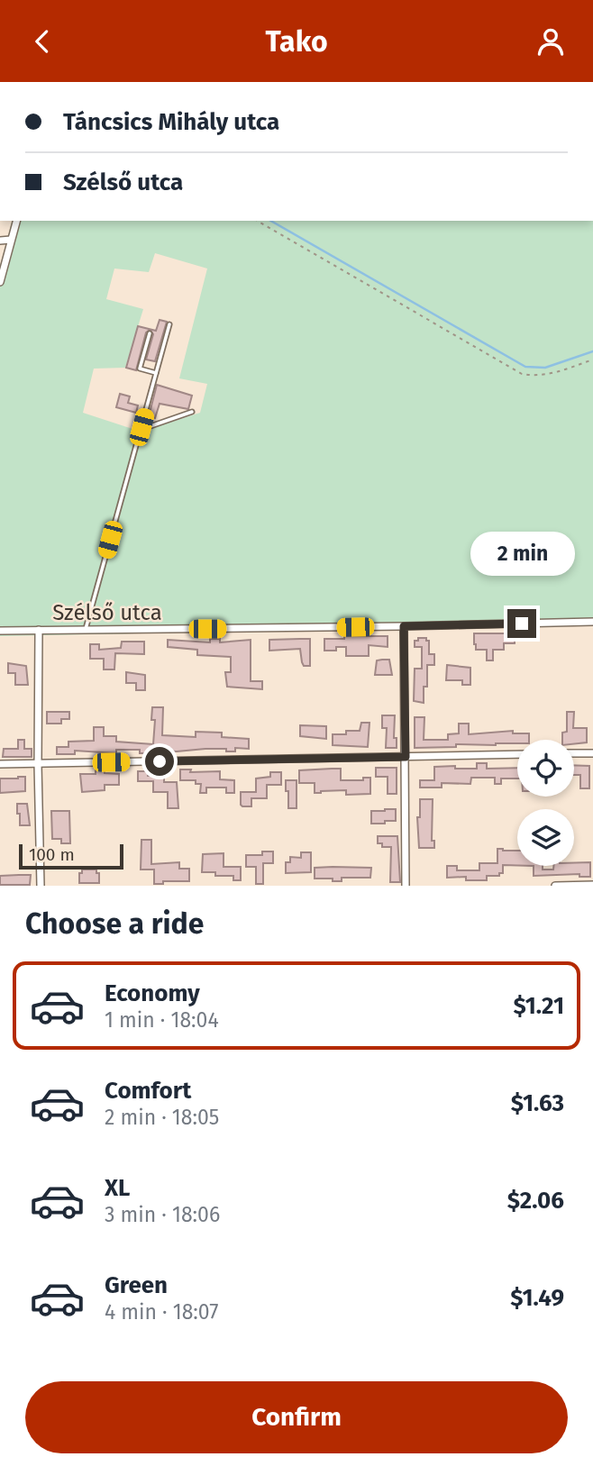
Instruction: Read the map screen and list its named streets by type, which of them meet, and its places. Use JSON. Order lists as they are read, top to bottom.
{
  "streets": {
    "street": ["Szélső utca"]
  },
  "scale_bar": "100 m",
  "page": {
    "header": "Tako",
    "banner": ["Táncsics Mihály utca", "Szélső utca"],
    "bubble": "2 min",
    "scale": "100 m",
    "heading": "Choose a ride",
    "list": [
      {
        "name": "Economy",
        "note": "1 min · 18:04",
        "value": "$1.21"
      },
      {
        "name": "Comfort",
        "note": "2 min · 18:05",
        "value": "$1.63"
      },
      {
        "name": "XL",
        "note": "3 min · 18:06",
        "value": "$2.06"
      },
      {
        "name": "Green",
        "note": "4 min · 18:07",
        "value": "$1.49"
      }
    ],
    "buttons": "Confirm"
  }
}
